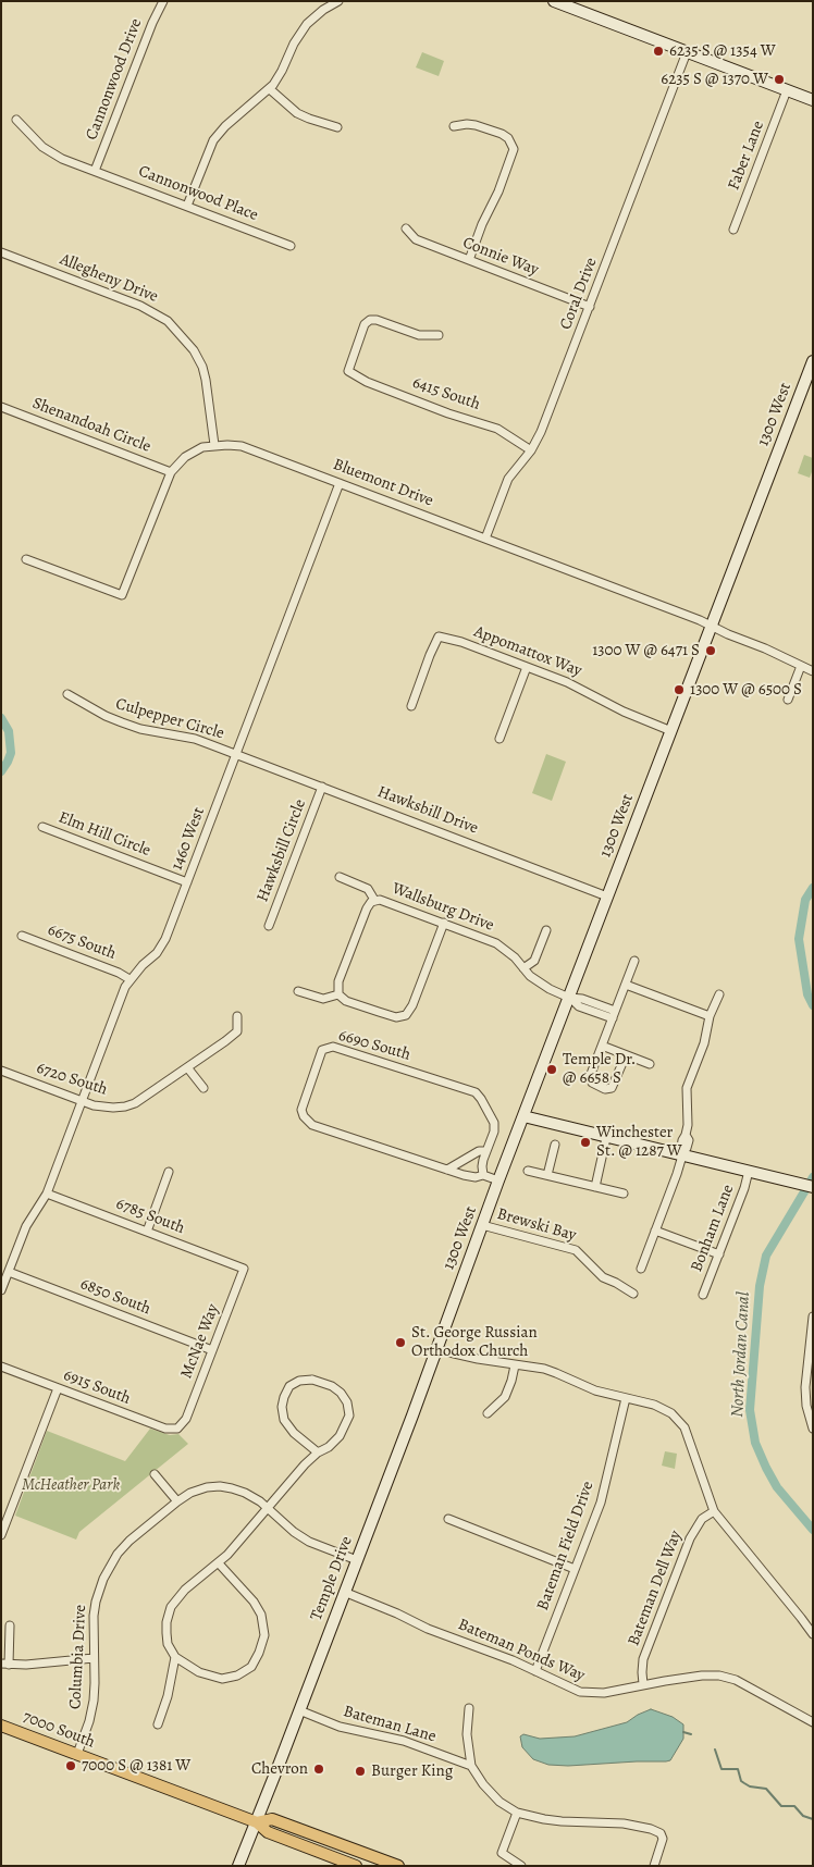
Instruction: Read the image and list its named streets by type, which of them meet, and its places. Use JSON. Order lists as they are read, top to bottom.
{
  "streets": {
    "main road": ["7000 South"],
    "street": [
      "Cannonwood Drive",
      "Faber Lane",
      "Cannonwood Place",
      "Connie Way",
      "Allegheny Drive",
      "Coral Drive",
      "6415 South",
      "1300 West",
      "Shenandoah Circle",
      "Bluemont Drive",
      "Appomattox Way",
      "Culpepper Circle",
      "Hawksbill Drive",
      "Elm Hill Circle",
      "1460 West",
      "Hawksbill Circle",
      "Wallsburg Drive",
      "6675 South",
      "6690 South",
      "6720 South",
      "6785 South",
      "Brewski Bay",
      "Bonham Lane",
      "6850 South",
      "McNae Way",
      "6915 South",
      "Bateman Field Drive",
      "Temple Drive",
      "Bateman Dell Way",
      "Bateman Ponds Way",
      "Columbia Drive",
      "Bateman Lane"
    ]
  },
  "crossings": [
    ["Cannonwood Drive", "Cannonwood Place"],
    ["Connie Way", "Coral Drive"],
    ["Allegheny Drive", "Bluemont Drive"],
    ["Coral Drive", "6415 South"],
    ["Coral Drive", "Bluemont Drive"],
    ["1300 West", "Bluemont Drive"],
    ["1300 West", "Appomattox Way"],
    ["1300 West", "Hawksbill Drive"],
    ["1300 West", "Wallsburg Drive"],
    ["1300 West", "6690 South"],
    ["1300 West", "Brewski Bay"],
    ["1300 West", "Temple Drive"],
    ["Shenandoah Circle", "Bluemont Drive"],
    ["Bluemont Drive", "1460 West"],
    ["Culpepper Circle", "Hawksbill Drive"],
    ["Culpepper Circle", "1460 West"],
    ["Hawksbill Drive", "1460 West"],
    ["Hawksbill Drive", "Hawksbill Circle"],
    ["Elm Hill Circle", "1460 West"],
    ["1460 West", "6675 South"],
    ["1460 West", "6720 South"],
    ["1460 West", "6785 South"],
    ["1460 West", "6850 South"],
    ["6785 South", "McNae Way"],
    ["6850 South", "McNae Way"],
    ["McNae Way", "6915 South"],
    ["Bateman Field Drive", "Bateman Ponds Way"],
    ["Temple Drive", "Bateman Ponds Way"],
    ["Temple Drive", "Columbia Drive"],
    ["Temple Drive", "Bateman Lane"],
    ["Temple Drive", "7000 South"],
    ["Bateman Dell Way", "Bateman Ponds Way"],
    ["Columbia Drive", "7000 South"]
  ],
  "water": ["North Jordan Canal"],
  "parks": ["McHeather Park"],
  "places": [
    "6235 S @ 1354 W",
    "6235 S @ 1370 W",
    "1300 W @ 6471 S",
    "1300 W @ 6500 S",
    "Temple Dr. @ 6658 S",
    "Winchester St. @ 1287 W",
    "St. George Russian Orthodox Church",
    "7000 S @ 1381 W",
    "Chevron",
    "Burger King"
  ]
}
